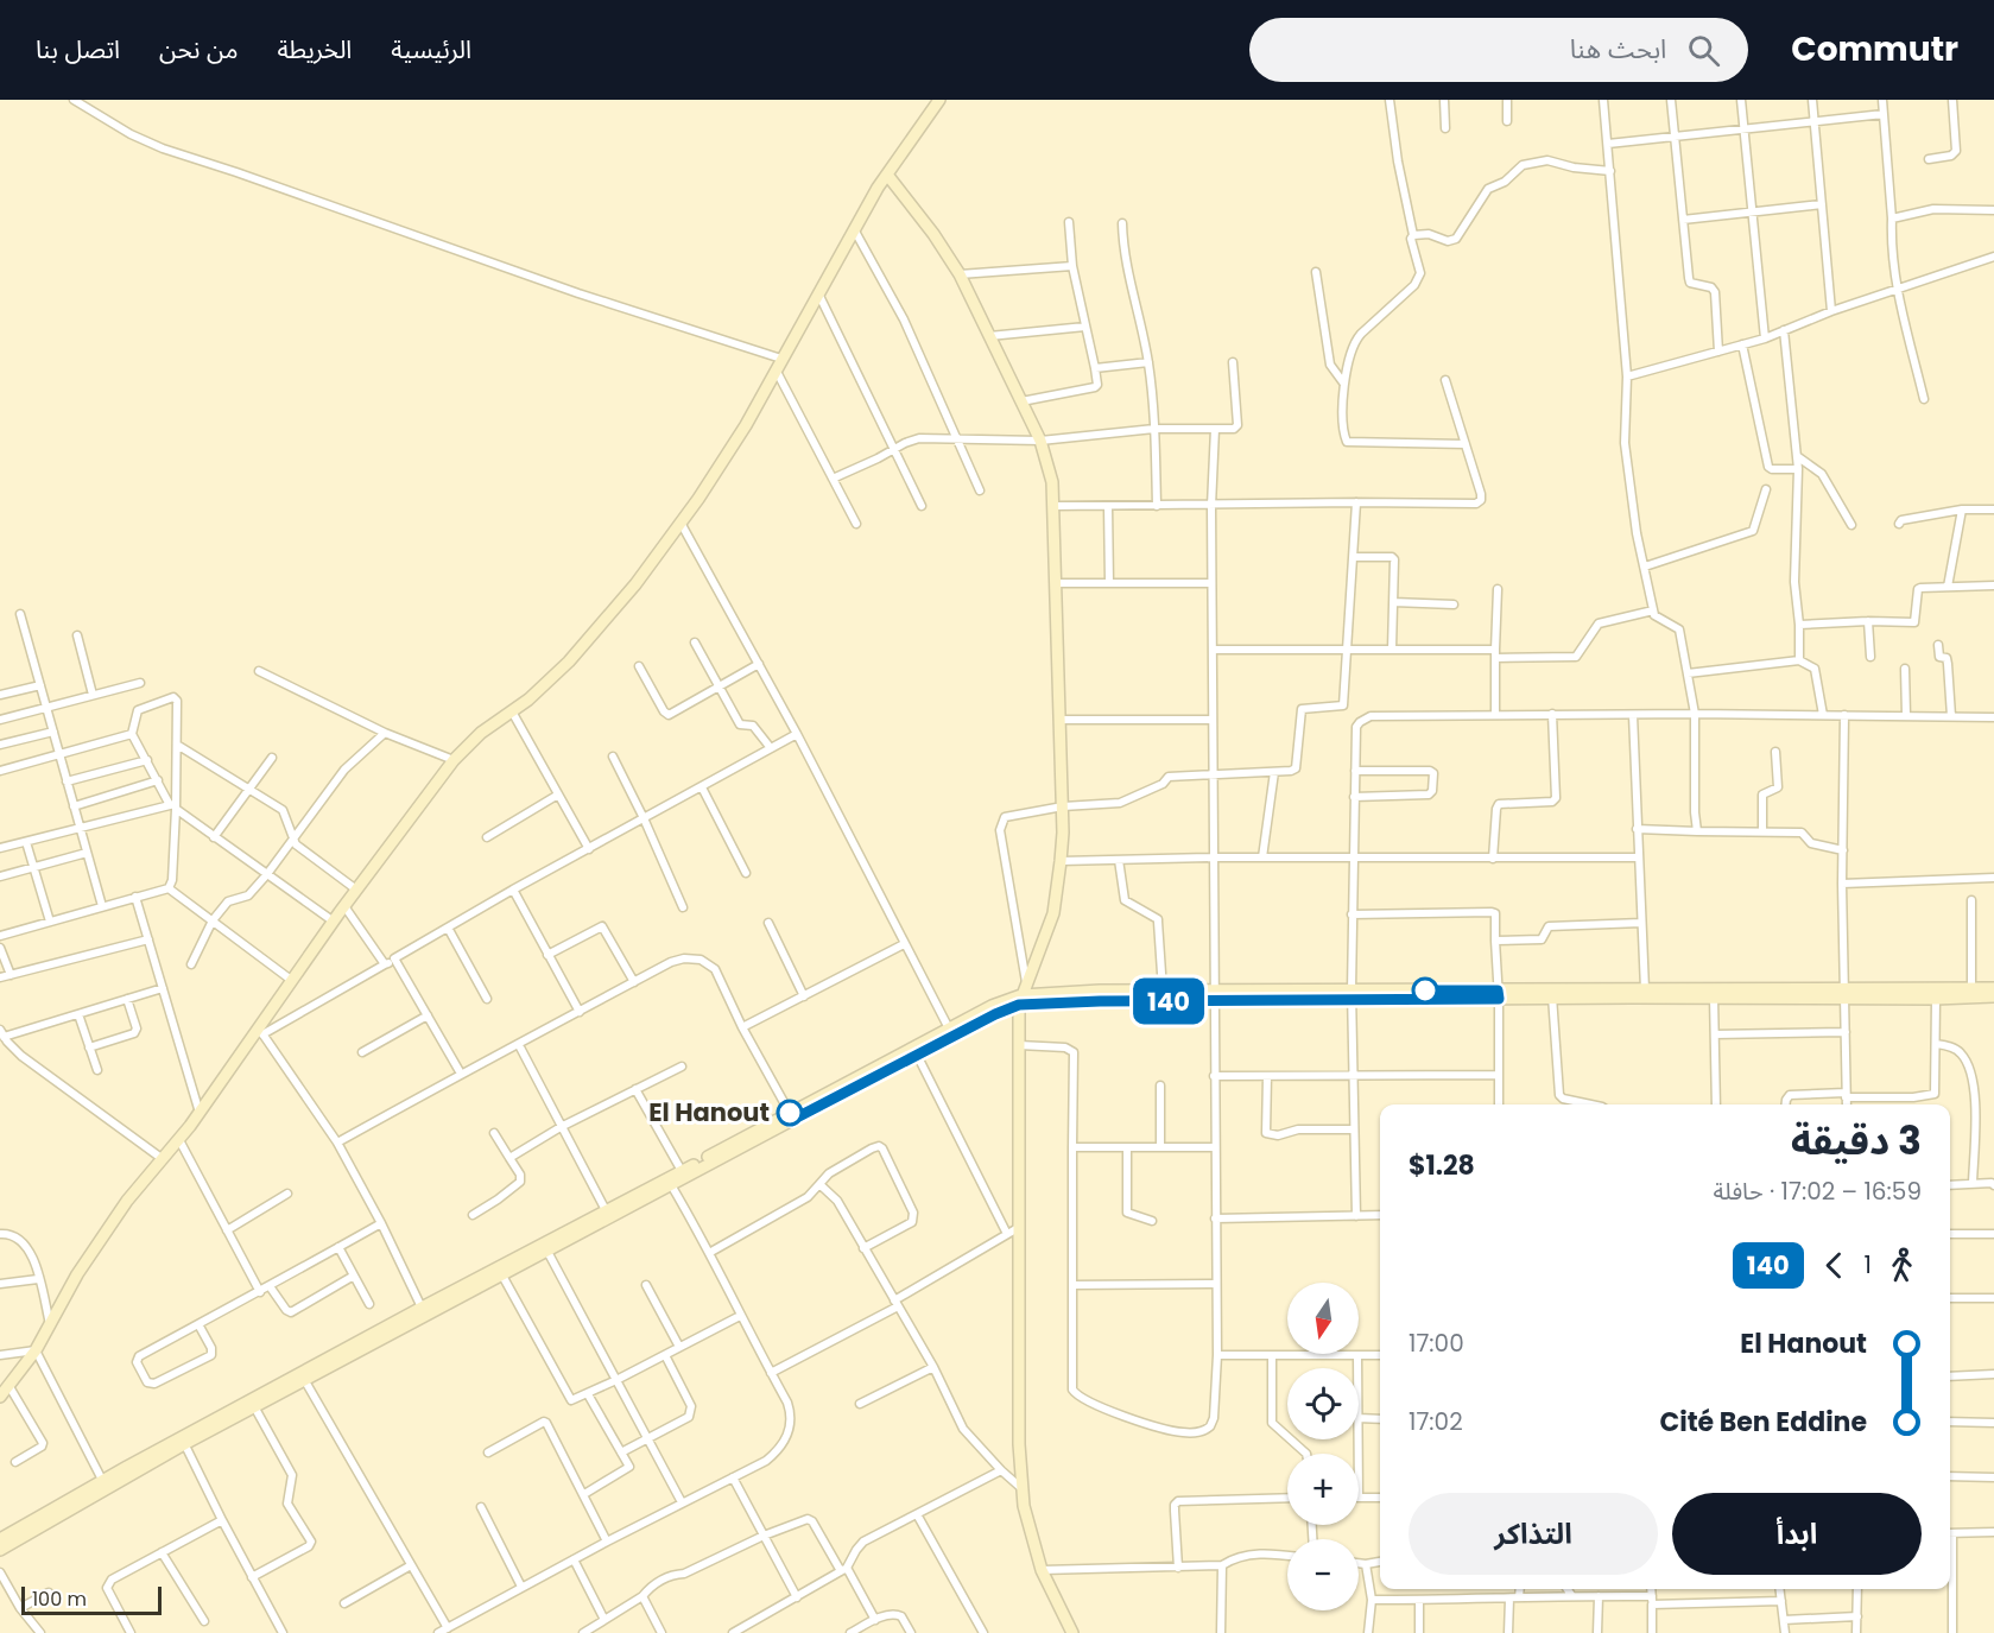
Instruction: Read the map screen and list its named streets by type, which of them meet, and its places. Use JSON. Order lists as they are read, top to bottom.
{
  "places": ["El Hanout"],
  "lines": ["bus line 140"],
  "scale_bar": "100 m",
  "north": "bottom",
  "page": {
    "header": "Commutr",
    "search": "ابحث هنا",
    "nav": [
      "الرئيسية",
      "الخريطة",
      "من نحن",
      "اتصل بنا"
    ],
    "on_map": "140",
    "heading": ["3 دقيقة", "16:59 – 17:02 · حافلة", "$1.28"],
    "legs": ["1", "140"],
    "map_buttons": ["+", "−"],
    "list": [
      {
        "name": "El Hanout",
        "value": "17:00"
      },
      {
        "name": "Cité Ben Eddine",
        "value": "17:02"
      }
    ],
    "buttons": ["ابدأ", "التذاكر"],
    "scale": "100 m"
  }
}
